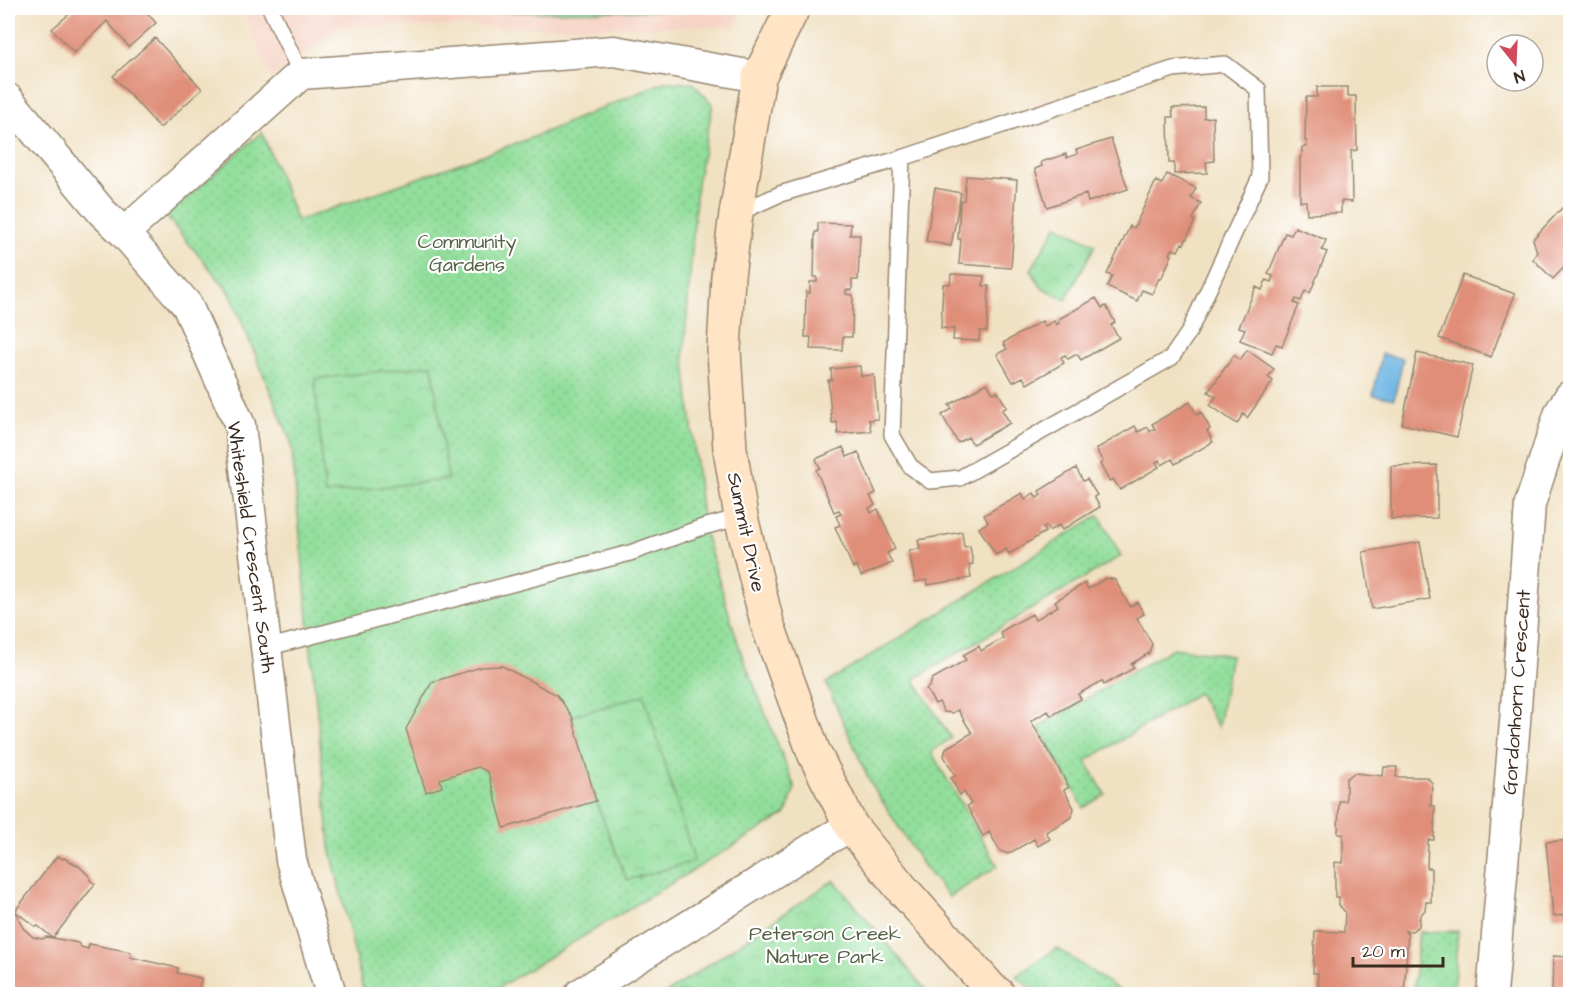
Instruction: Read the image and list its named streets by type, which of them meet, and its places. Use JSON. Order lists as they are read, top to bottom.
{
  "streets": {
    "main road": ["Summit Drive"],
    "street": ["Whiteshield Crescent South", "Gordonhorn Crescent"]
  },
  "parks": ["Community Gardens", "Peterson Creek Nature Park"],
  "scale_bar": "20 m",
  "north": "bottom"
}
